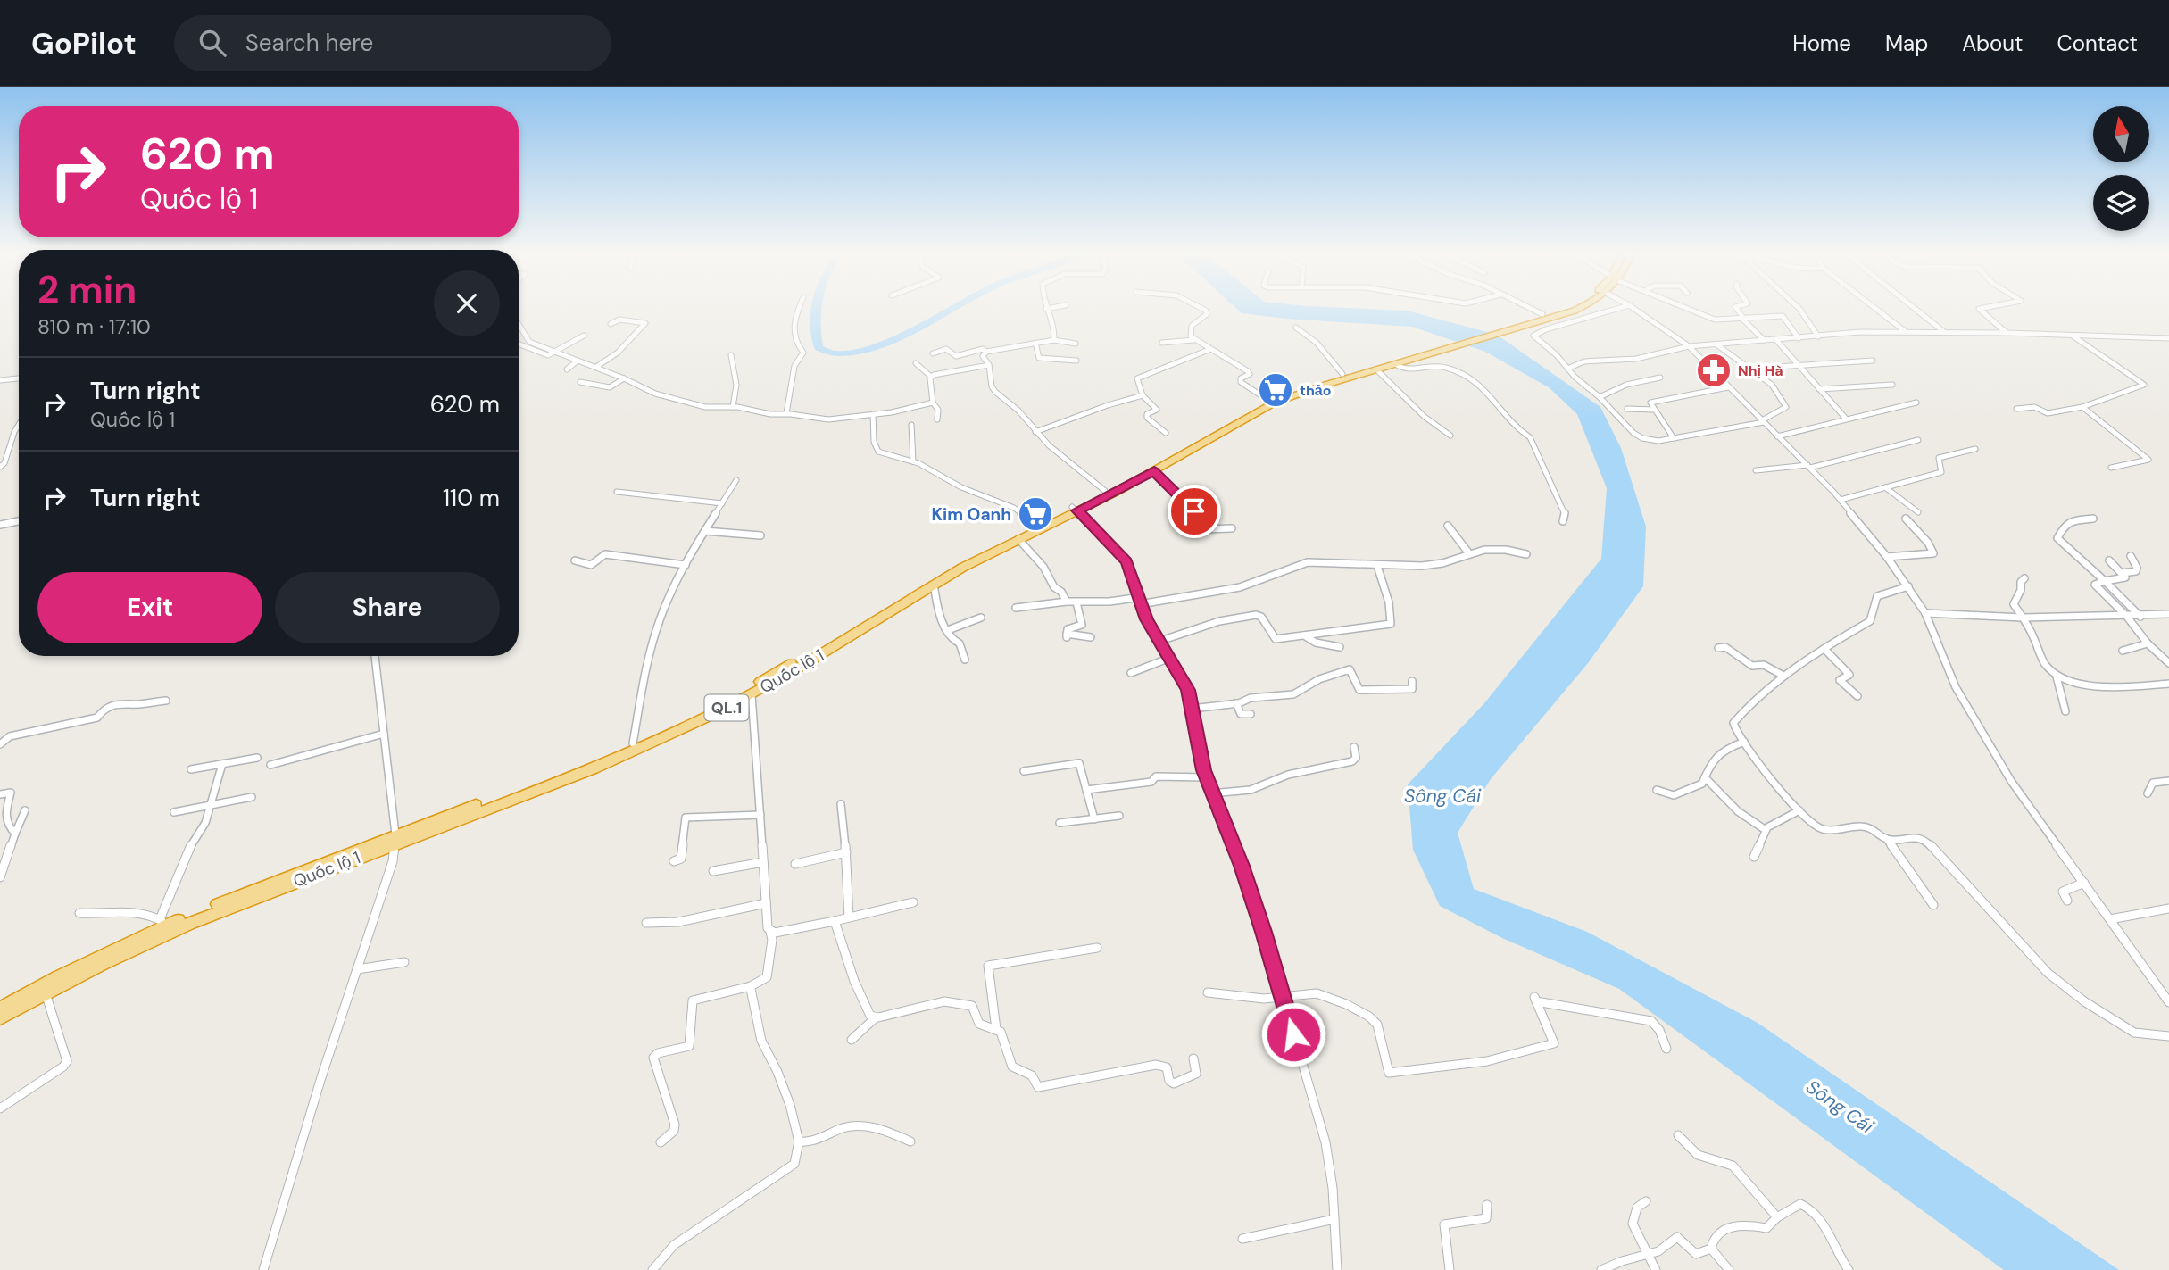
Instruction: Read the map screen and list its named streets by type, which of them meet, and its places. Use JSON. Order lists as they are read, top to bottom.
{
  "streets": {
    "highway": ["Quốc lộ 1", "QL.1"]
  },
  "crossings": [
    ["Quốc lộ 1", "QL.1"]
  ],
  "water": ["Sông Cái"],
  "places": {
    "pharmacy": ["Nhị Hà"],
    "supermarket": ["thảo", "Kim Oanh"]
  },
  "north": "top",
  "page": {
    "header": "GoPilot",
    "search": "Search here",
    "nav": [
      "Home",
      "Map",
      "About",
      "Contact"
    ],
    "turn": ["620 m", "Quốc lộ 1"],
    "heading": ["2 min", "810 m · 17:10"],
    "list": [
      {
        "name": "Turn right",
        "note": "Quốc lộ 1",
        "value": "620 m"
      },
      {
        "name": "Turn right",
        "value": "110 m"
      }
    ],
    "buttons": ["Exit", "Share"]
  }
}
